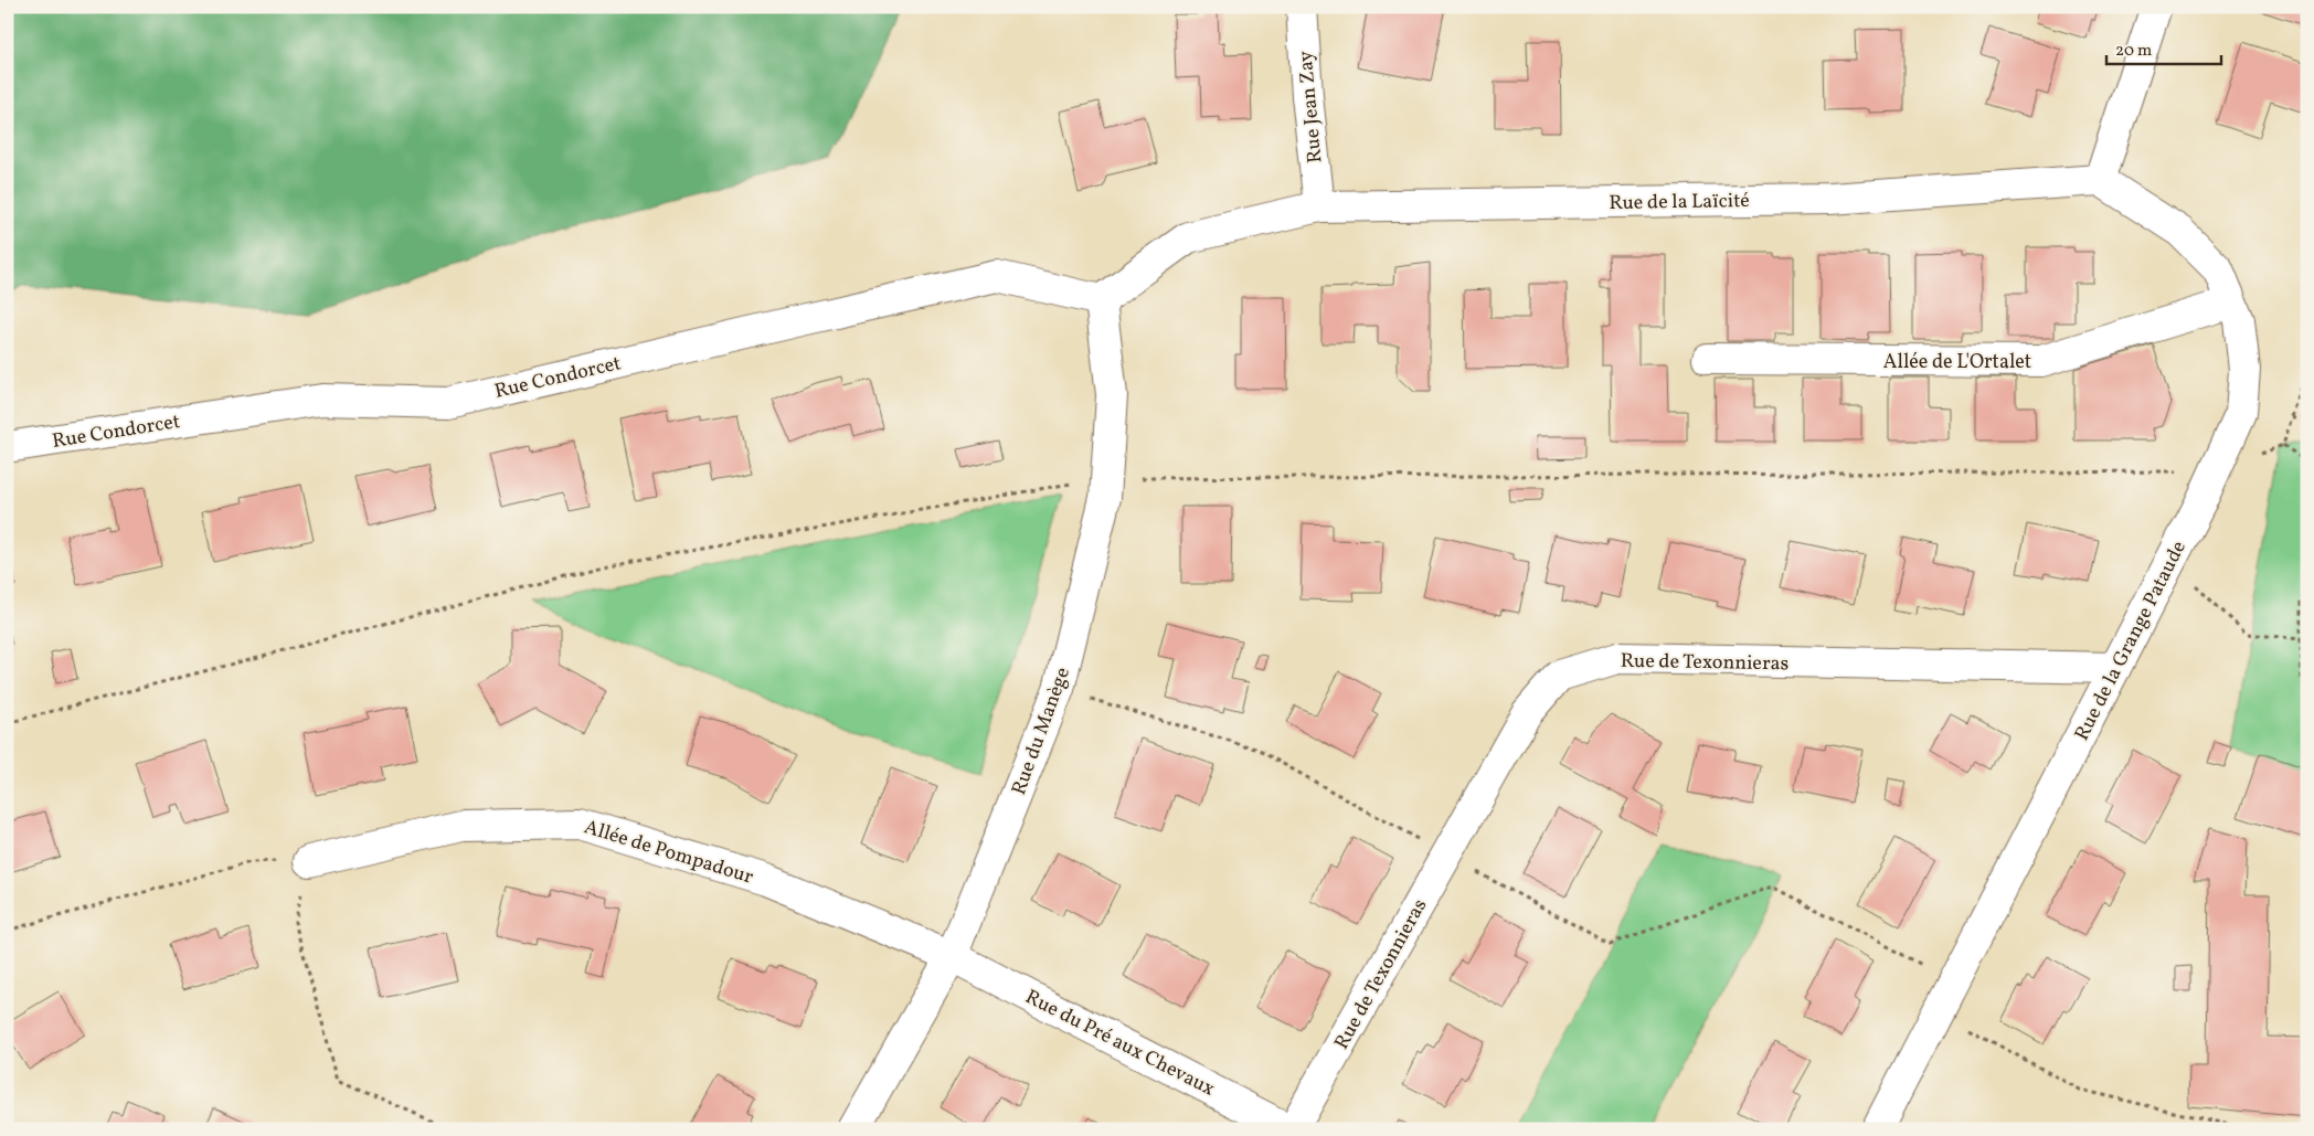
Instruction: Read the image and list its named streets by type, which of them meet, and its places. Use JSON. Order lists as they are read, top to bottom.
{
  "streets": {
    "street": [
      "Rue Jean Zay",
      "Rue de la Laïcité",
      "Allée de L'Ortalet",
      "Rue Condorcet",
      "Rue de la Grange Pataude",
      "Rue de Texonnieras",
      "Rue du Manège",
      "Allée de Pompadour",
      "Rue du Pré aux Chevaux"
    ]
  },
  "crossings": [
    ["Rue Jean Zay", "Rue de la Laïcité"],
    ["Rue de la Laïcité", "Rue Condorcet"],
    ["Rue de la Laïcité", "Rue de la Grange Pataude"],
    ["Rue de la Laïcité", "Rue du Manège"],
    ["Allée de L'Ortalet", "Rue de la Grange Pataude"],
    ["Rue Condorcet", "Rue du Manège"],
    ["Rue de la Grange Pataude", "Rue de Texonnieras"],
    ["Rue de Texonnieras", "Rue du Pré aux Chevaux"],
    ["Rue du Manège", "Allée de Pompadour"],
    ["Rue du Manège", "Rue du Pré aux Chevaux"],
    ["Allée de Pompadour", "Rue du Pré aux Chevaux"]
  ],
  "scale_bar": "20 m"
}
